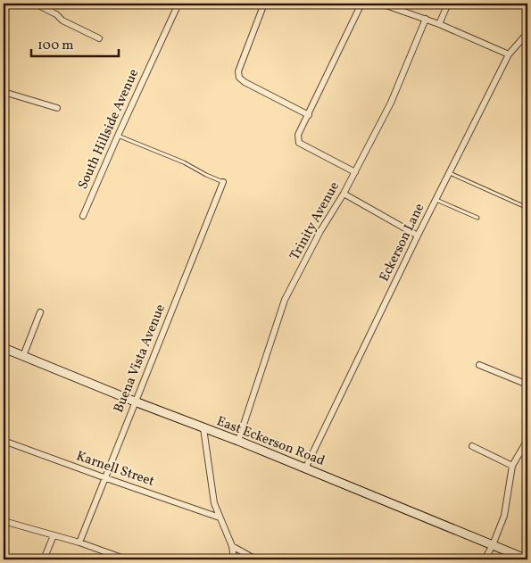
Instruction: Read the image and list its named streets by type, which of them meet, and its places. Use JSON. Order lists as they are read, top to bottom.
{
  "streets": {
    "street": [
      "South Hillside Avenue",
      "Trinity Avenue",
      "Eckerson Lane",
      "Buena Vista Avenue",
      "East Eckerson Road",
      "Karnell Street"
    ]
  },
  "crossings": [
    ["Trinity Avenue", "East Eckerson Road"],
    ["Eckerson Lane", "East Eckerson Road"],
    ["Buena Vista Avenue", "East Eckerson Road"],
    ["Buena Vista Avenue", "Karnell Street"]
  ],
  "scale_bar": "100 m"
}
